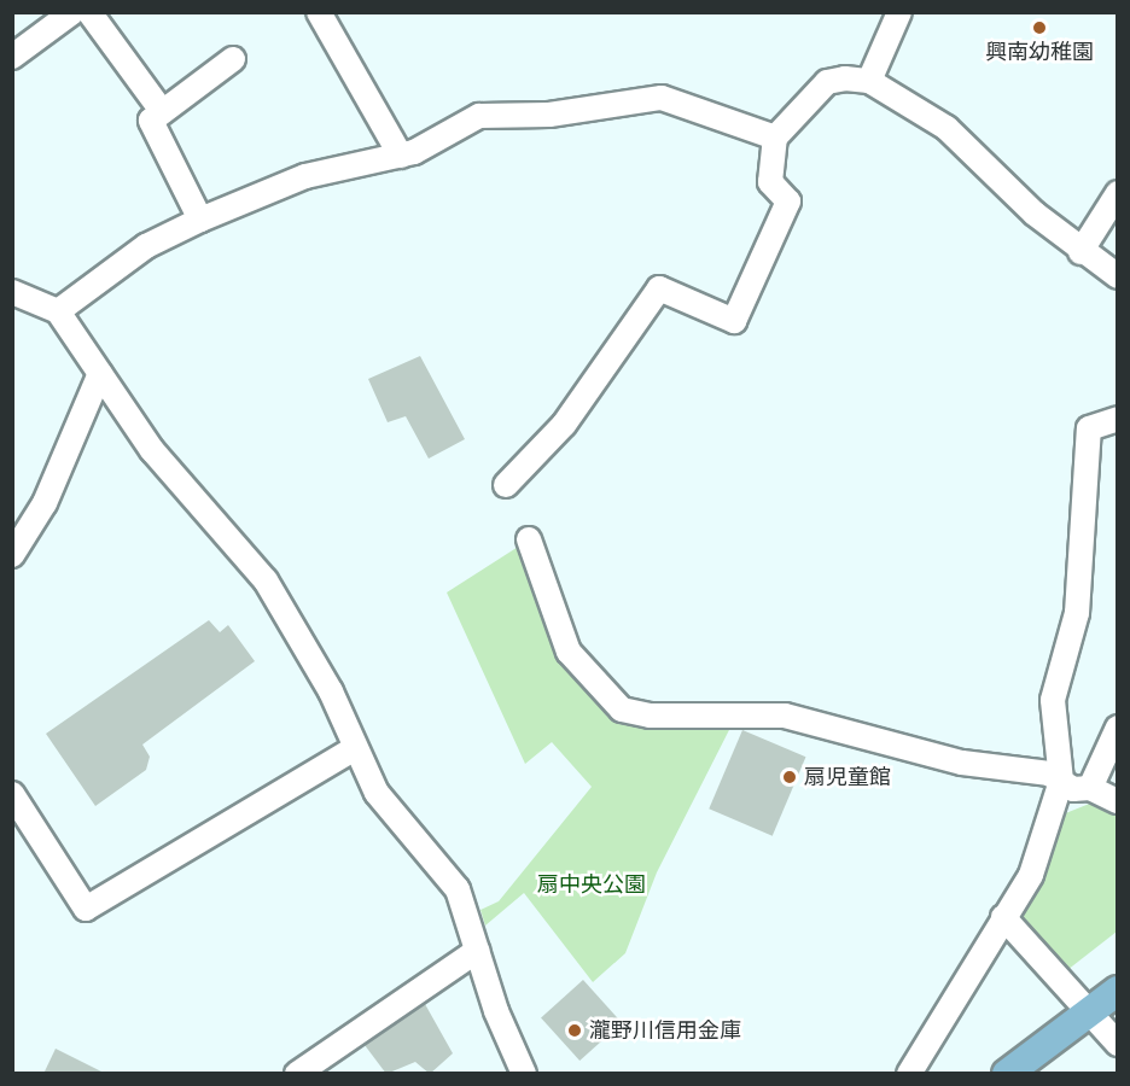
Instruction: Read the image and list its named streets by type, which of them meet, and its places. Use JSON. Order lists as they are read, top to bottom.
{
  "parks": ["扇中央公園"],
  "places": ["興南幼稚園", "扇児童館", "瀧野川信用金庫"]
}
